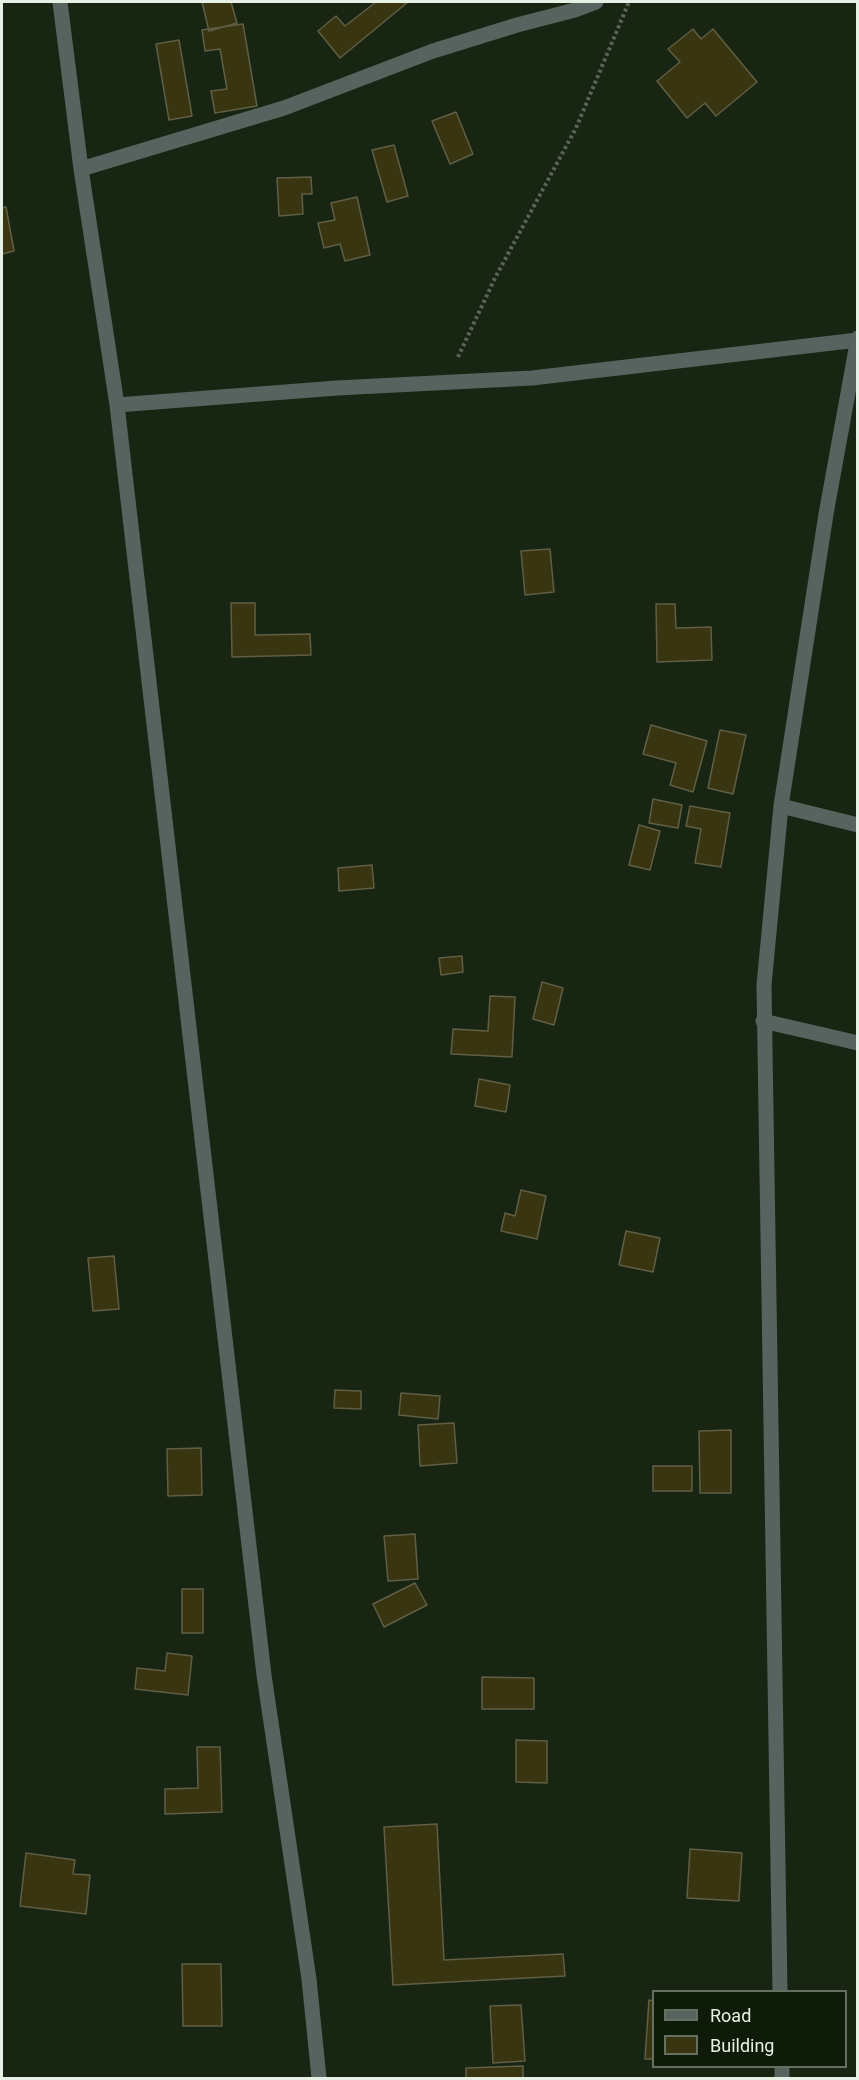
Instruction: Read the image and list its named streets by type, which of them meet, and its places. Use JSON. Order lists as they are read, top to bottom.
{
  "legend": ["Road", "Building"]
}
